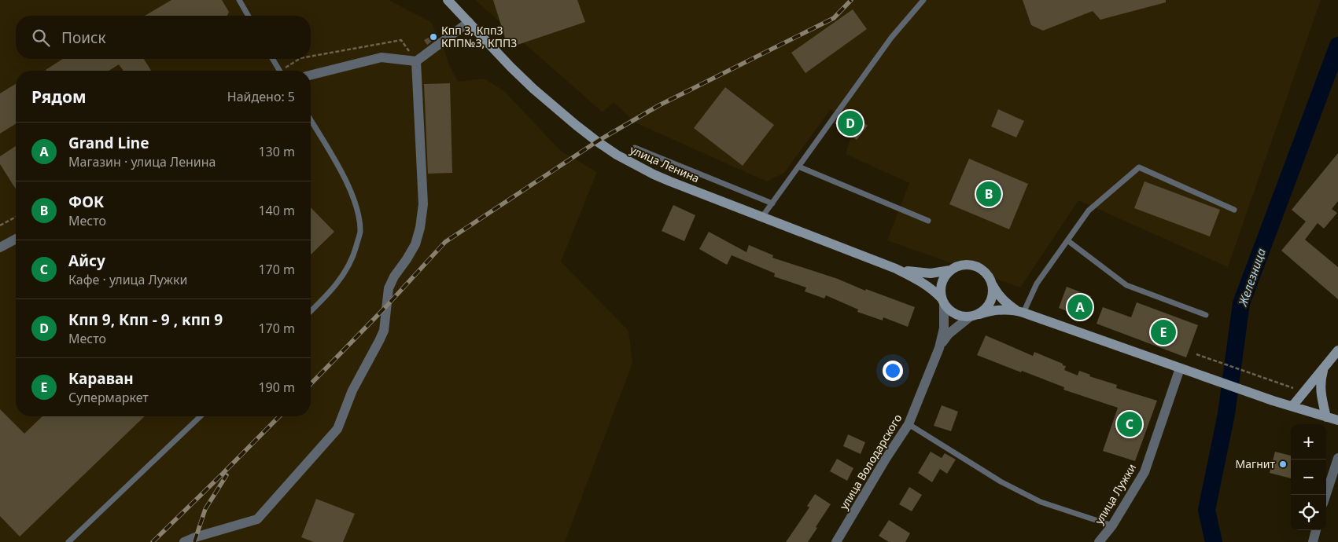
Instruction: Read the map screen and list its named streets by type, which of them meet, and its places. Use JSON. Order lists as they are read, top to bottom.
{
  "streets": {
    "street": ["улица Ленина", "улица Володарского", "улица Лужки"]
  },
  "water": ["Железница"],
  "places": ["Кпп 3, Кпп3 КПП№3, КПП3", "Магнит"],
  "page": {
    "search": "Поиск",
    "heading": ["Рядом", "Найдено: 5"],
    "pins": [
      "D",
      "B",
      "A",
      "E",
      "C"
    ],
    "list": [
      {
        "mark": "A",
        "name": "Grand Line",
        "note": "Магазин · улица Ленина",
        "value": "130 m"
      },
      {
        "mark": "B",
        "name": "ФОК",
        "note": "Место",
        "value": "140 m"
      },
      {
        "mark": "C",
        "name": "Айсу",
        "note": "Кафе · улица Лужки",
        "value": "170 m"
      },
      {
        "mark": "D",
        "name": "Кпп 9, Кпп - 9 , кпп 9",
        "note": "Место",
        "value": "170 m"
      },
      {
        "mark": "E",
        "name": "Караван",
        "note": "Супермаркет",
        "value": "190 m"
      }
    ],
    "map_buttons": ["+", "−"]
  }
}
